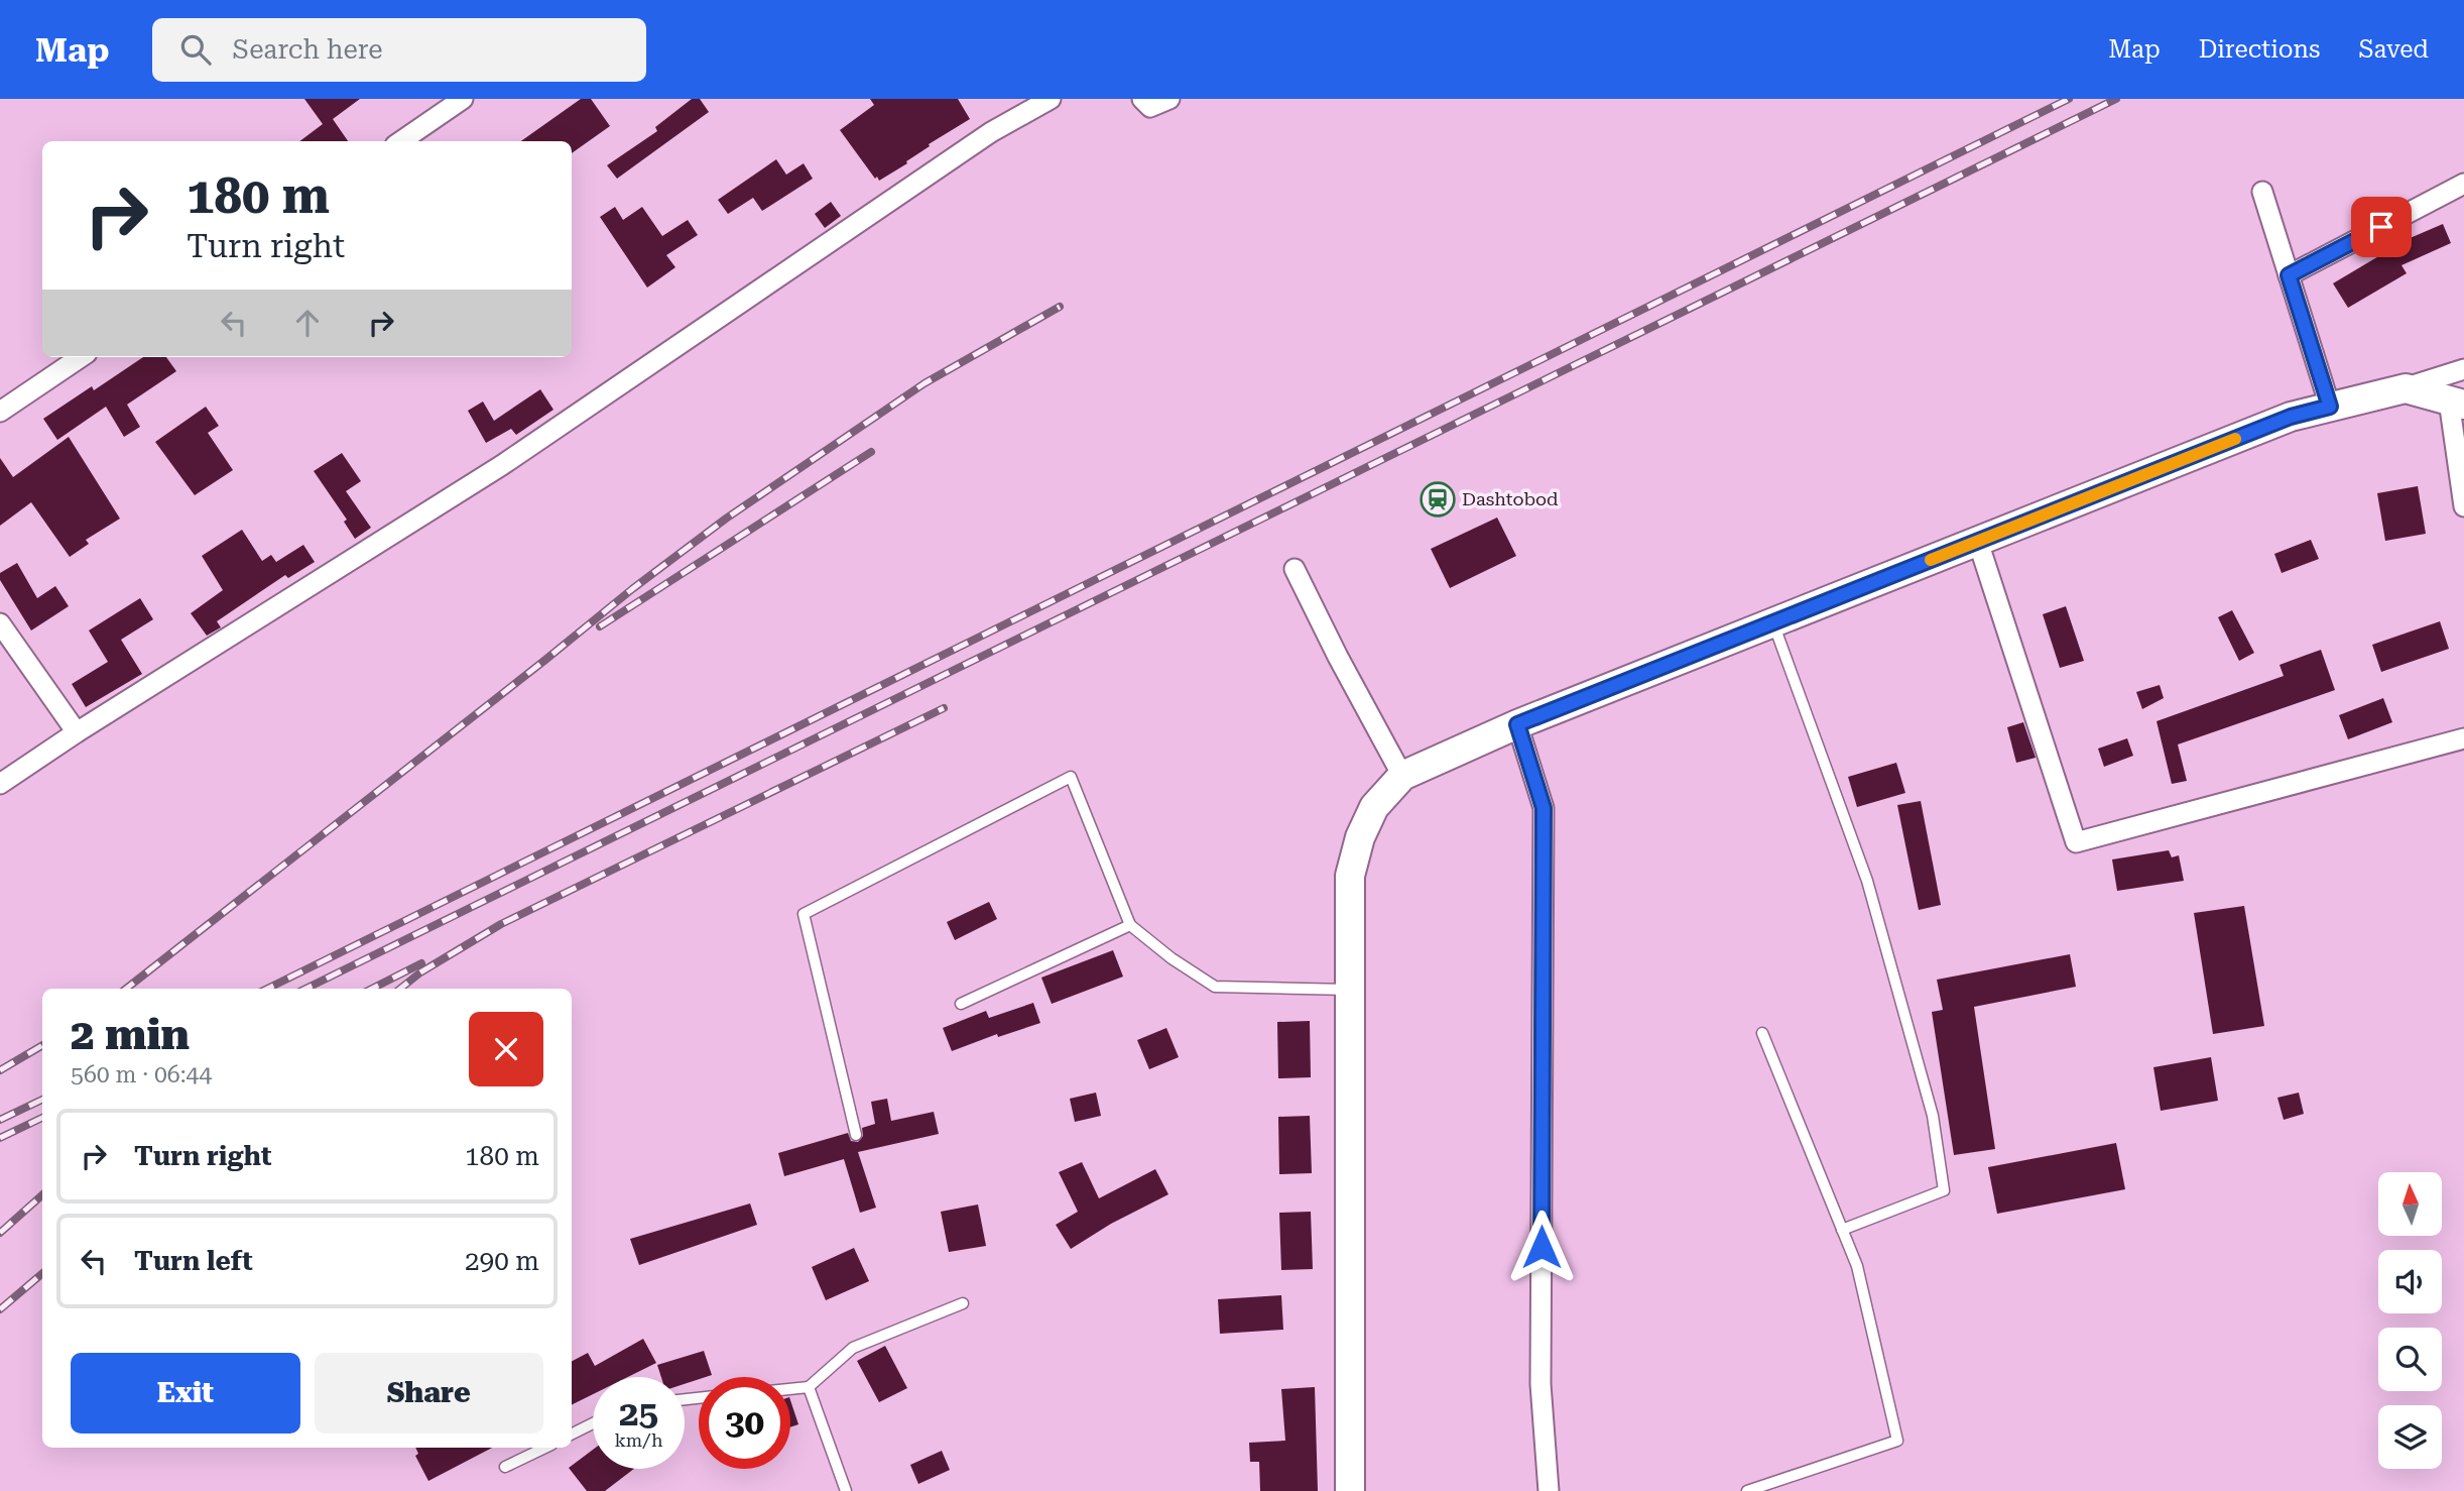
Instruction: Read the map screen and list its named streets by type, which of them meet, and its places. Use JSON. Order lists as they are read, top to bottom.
{
  "places": {
    "station": ["Dashtobod"]
  },
  "north": "top",
  "page": {
    "header": "Map",
    "search": "Search here",
    "nav": ["Map", "Directions", "Saved"],
    "turn": ["180 m", "Turn right"],
    "heading": ["2 min", "560 m · 06:44"],
    "list": [
      {
        "name": "Turn right",
        "value": "180 m"
      },
      {
        "name": "Turn left",
        "value": "290 m"
      }
    ],
    "buttons": ["Exit", "Share"],
    "speed": "25 km/h",
    "limit": "30"
  }
}
